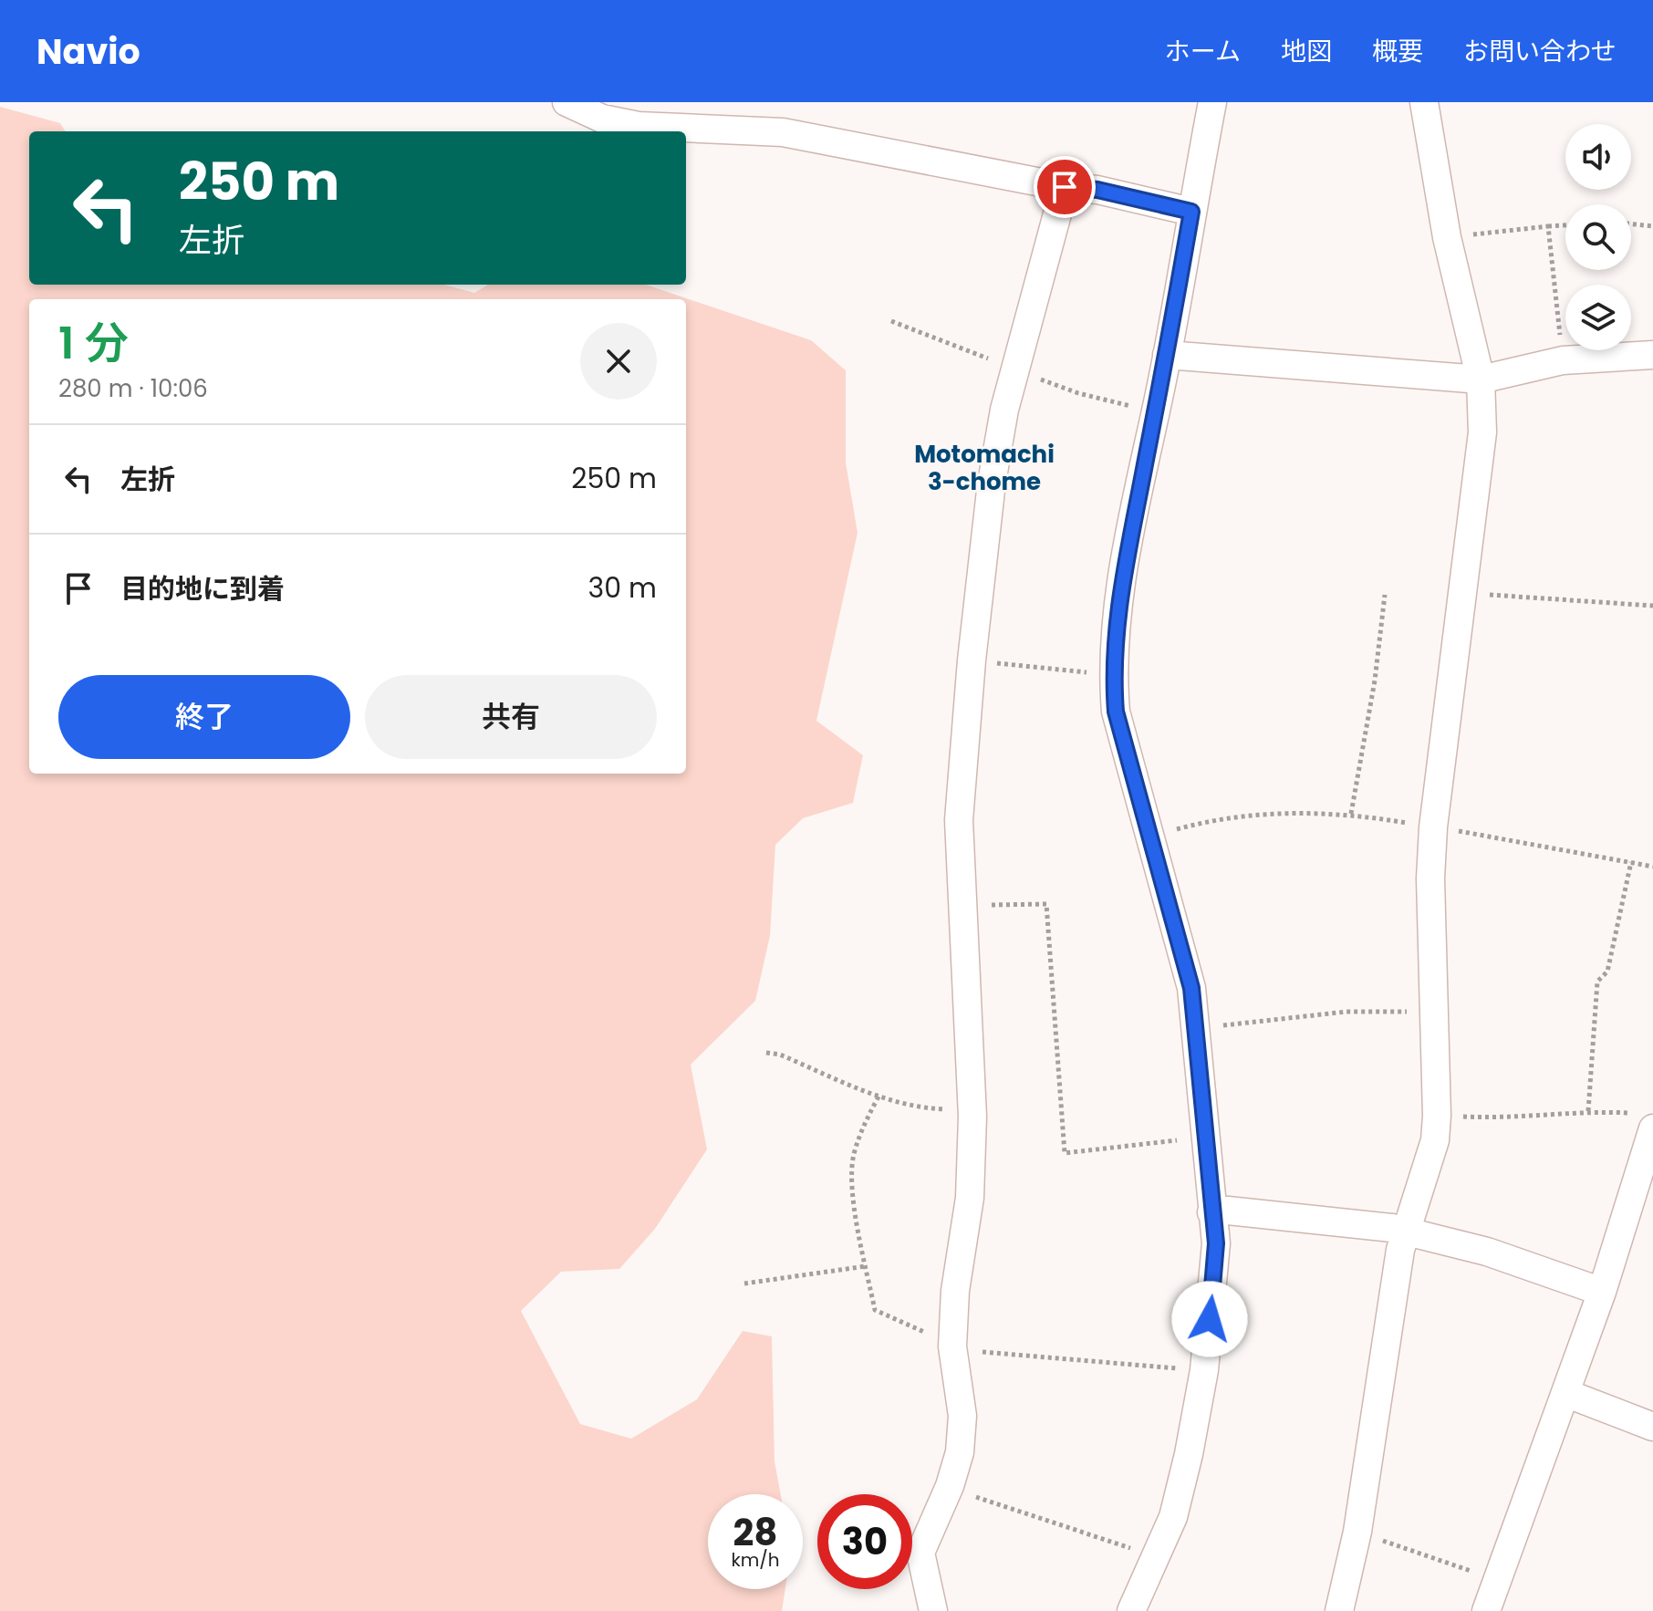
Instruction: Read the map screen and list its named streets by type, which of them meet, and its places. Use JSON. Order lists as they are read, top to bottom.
{
  "districts": ["Motomachi 3-chome"],
  "page": {
    "header": "Navio",
    "nav": [
      "ホーム",
      "地図",
      "概要",
      "お問い合わせ"
    ],
    "turn": ["250 m", "左折"],
    "heading": ["1 分", "280 m · 10:06"],
    "list": [
      {
        "name": "左折",
        "value": "250 m"
      },
      {
        "name": "目的地に到着",
        "value": "30 m"
      }
    ],
    "buttons": ["終了", "共有"],
    "speed": "28 km/h",
    "limit": "30"
  }
}
